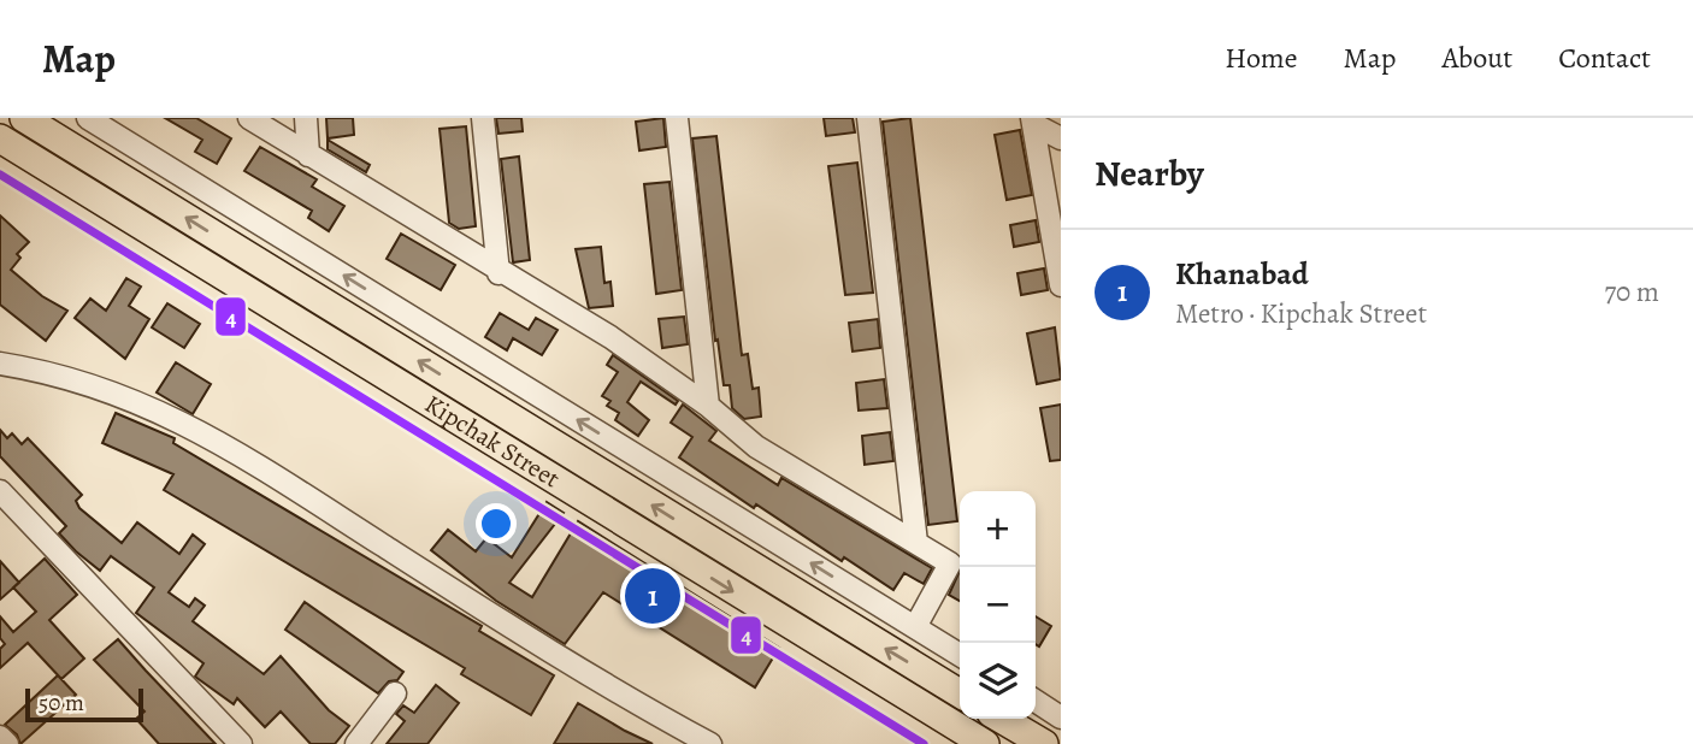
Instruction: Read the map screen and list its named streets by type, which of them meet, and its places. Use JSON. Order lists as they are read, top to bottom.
{
  "streets": {
    "main road": ["Kipchak Street"]
  },
  "lines": ["transit line 4"],
  "scale_bar": "50 m",
  "page": {
    "header": "Map",
    "nav": [
      "Home",
      "Map",
      "About",
      "Contact"
    ],
    "heading": "Nearby",
    "list": [
      {
        "mark": "1",
        "name": "Khanabad",
        "note": "Metro · Kipchak Street",
        "value": "70 m"
      }
    ],
    "map_buttons": ["+", "−"],
    "pins": "1",
    "scale": "50 m"
  }
}
